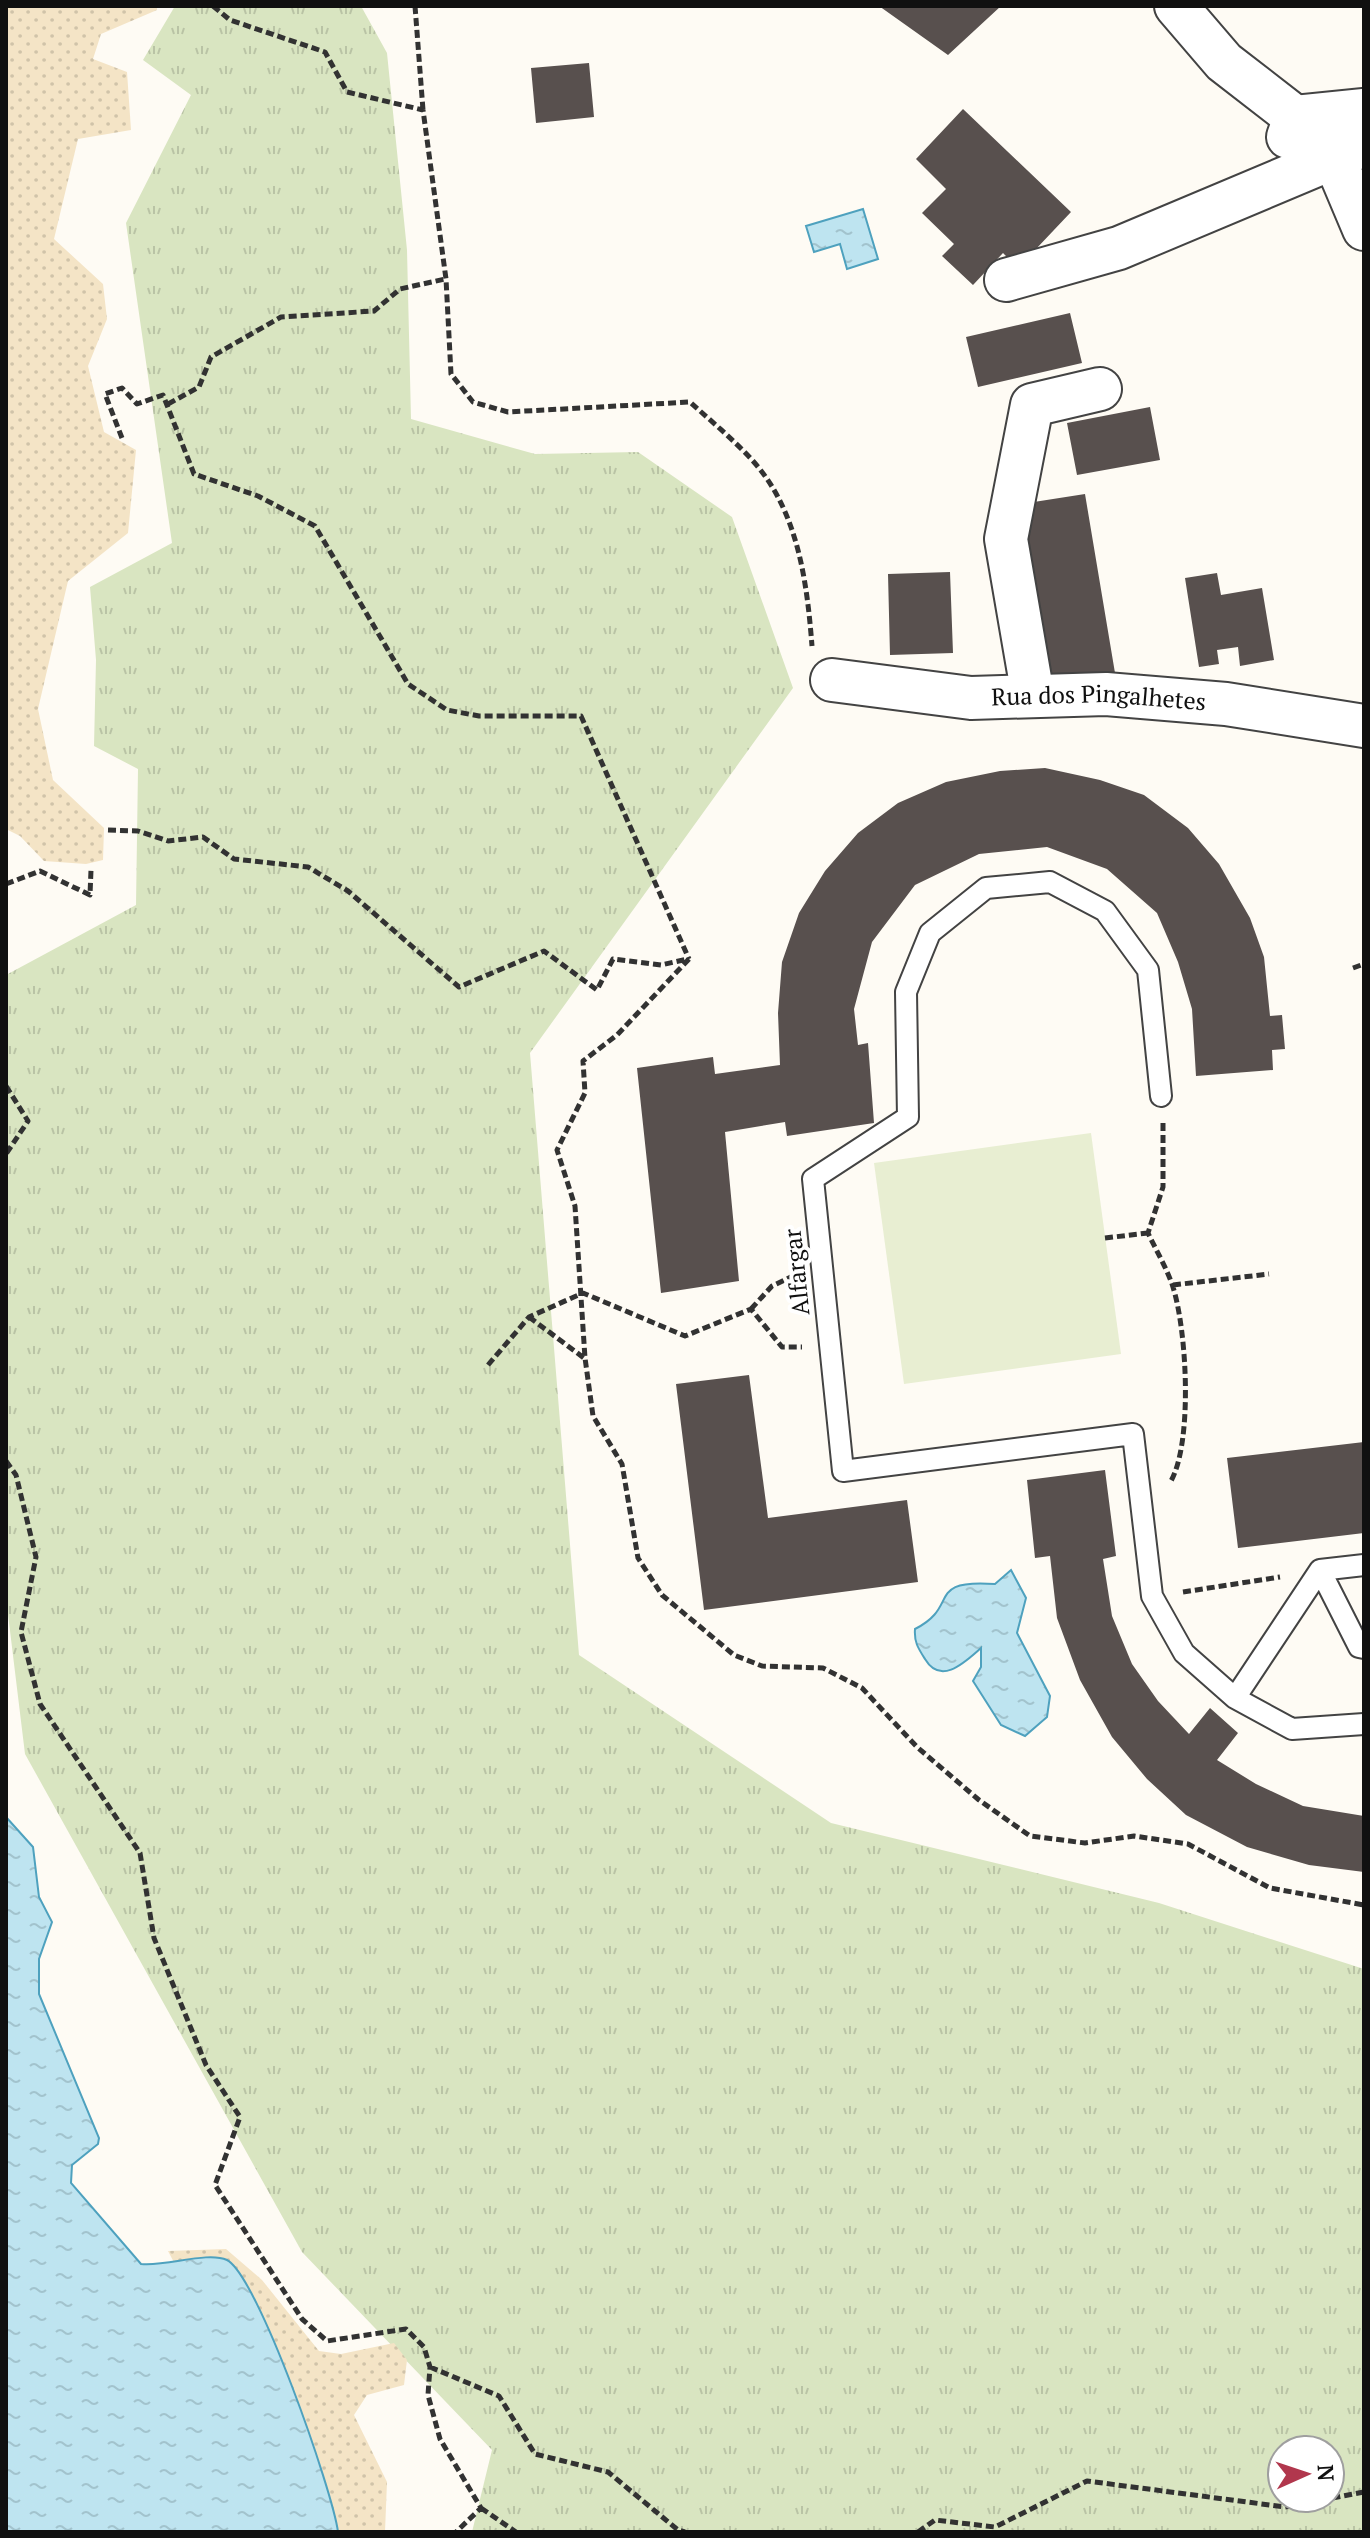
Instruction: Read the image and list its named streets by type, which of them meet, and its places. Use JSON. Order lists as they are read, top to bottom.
{
  "streets": {
    "street": ["Rua dos Pingalhetes"],
    "lane": ["Alfargar"]
  },
  "north": "right"
}
